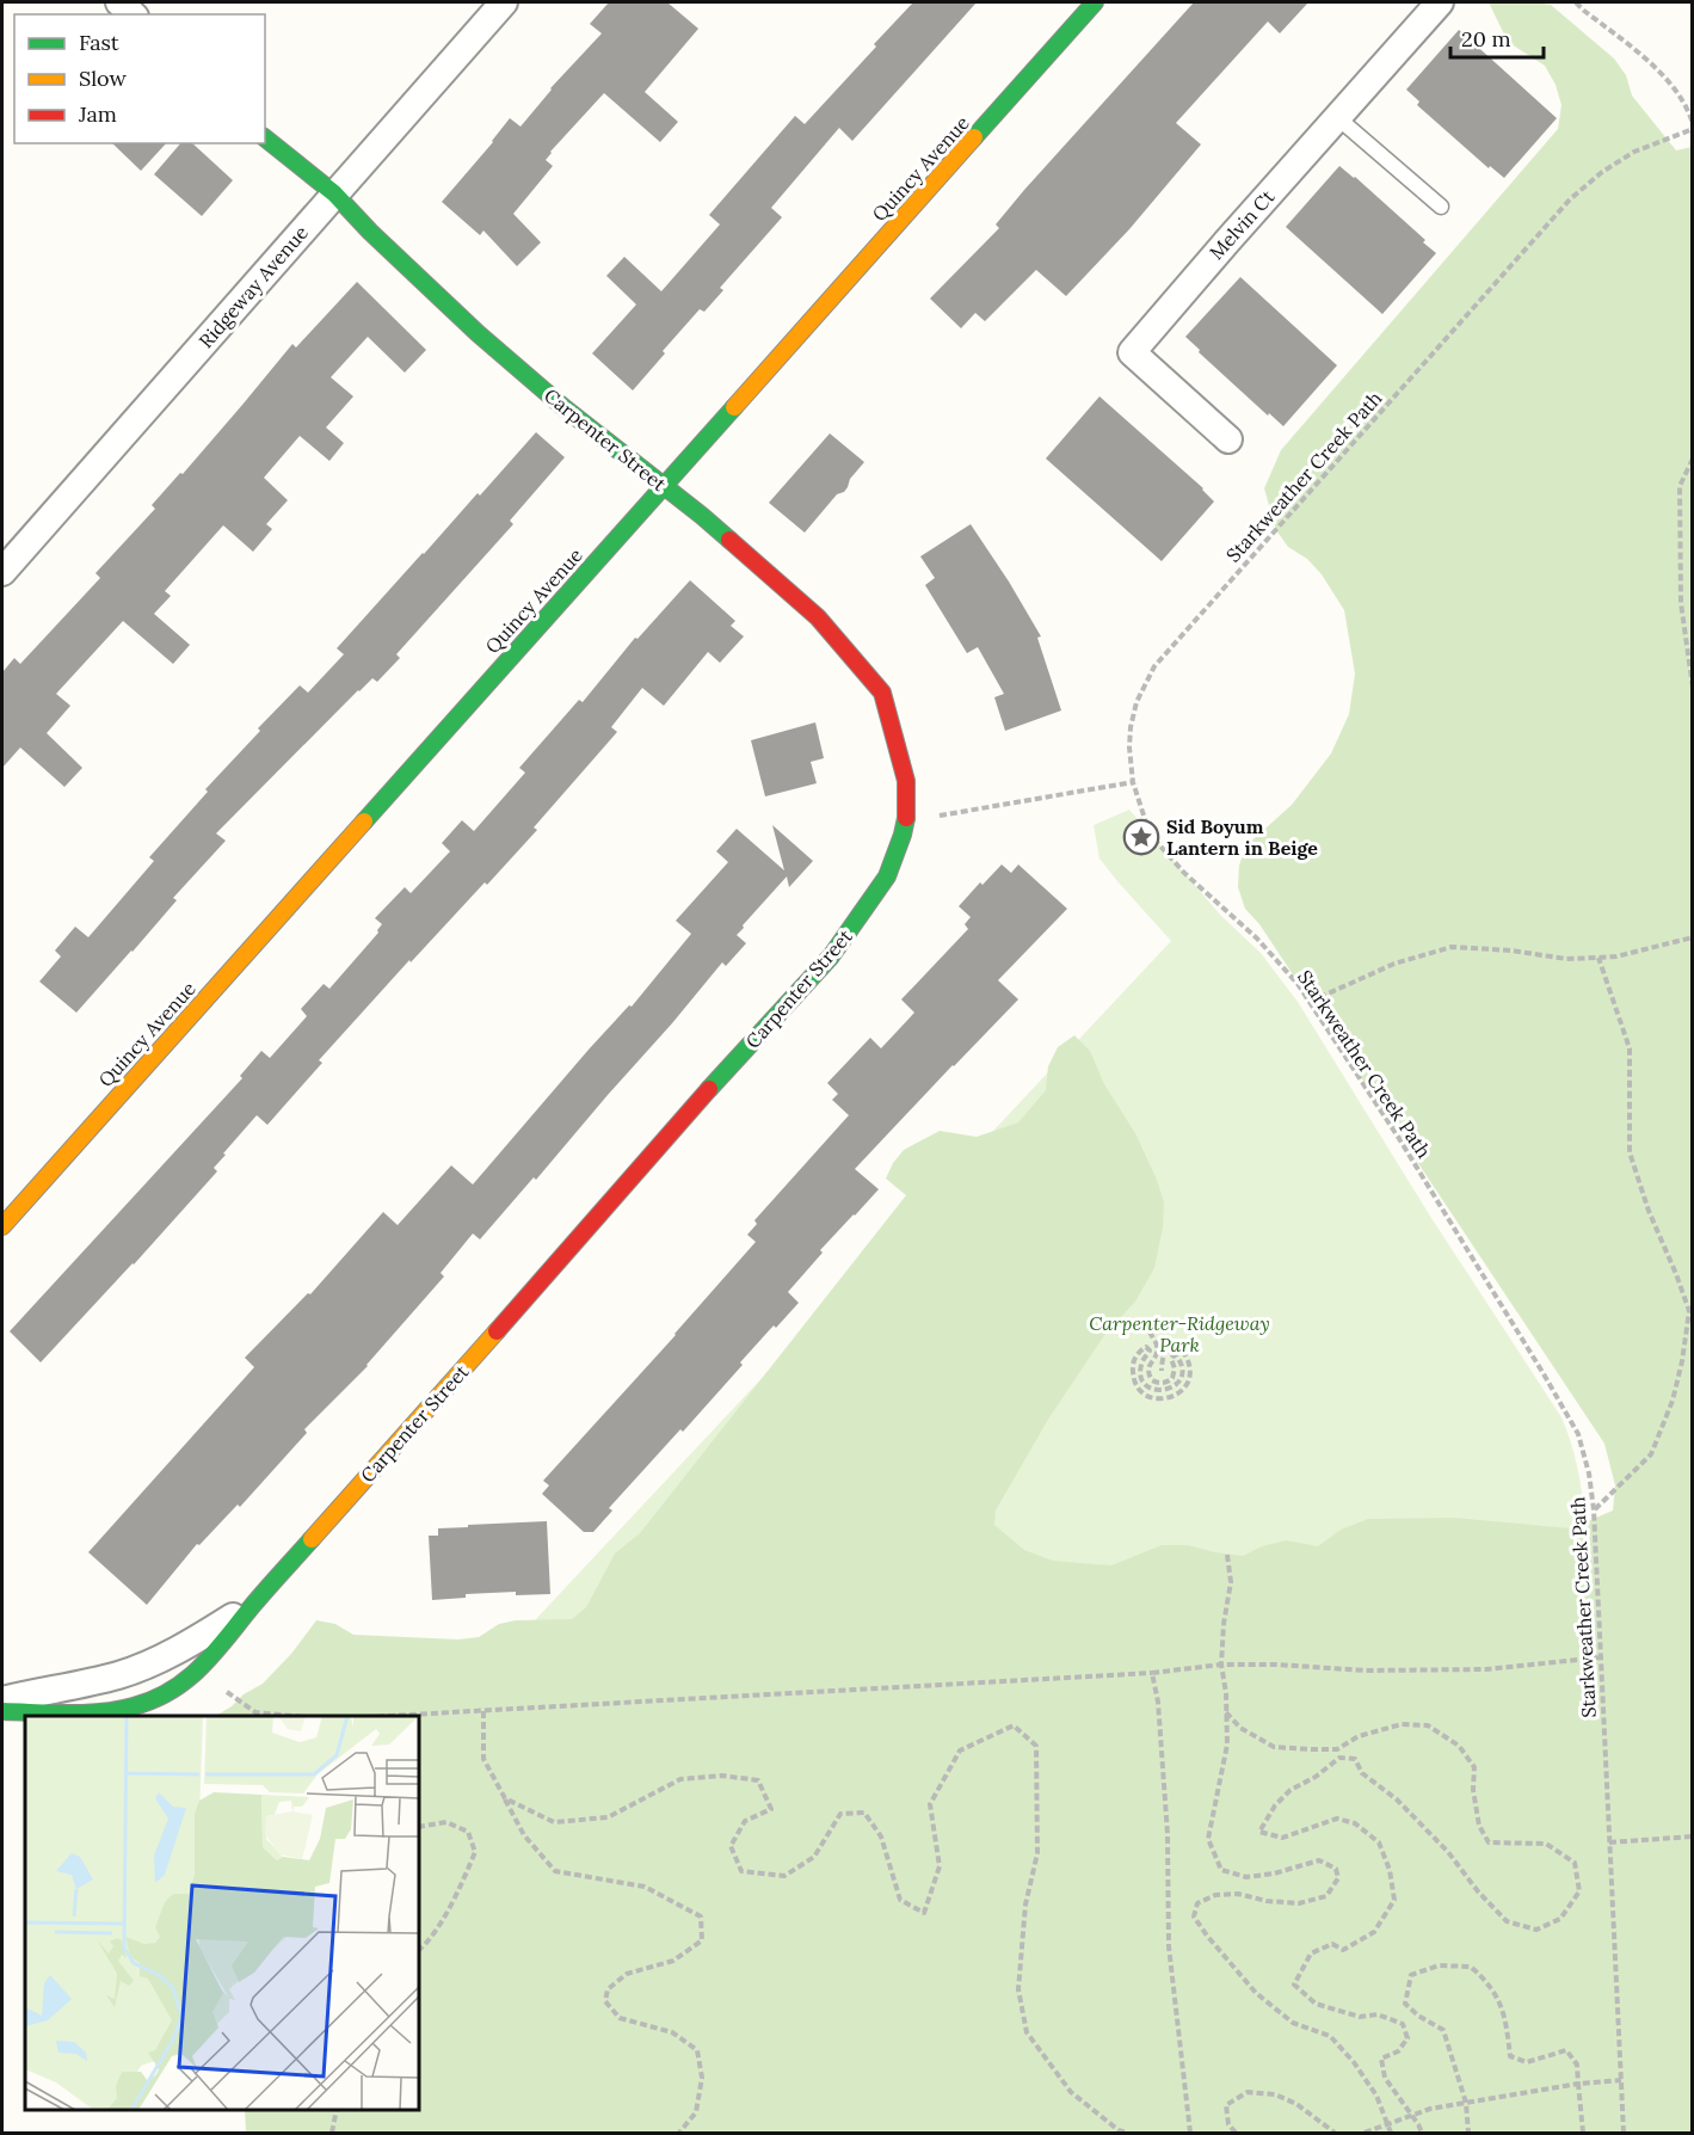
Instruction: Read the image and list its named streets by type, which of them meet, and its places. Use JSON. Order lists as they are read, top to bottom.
{
  "streets": {
    "street": [
      "Quincy Avenue",
      "Melvin Ct",
      "Ridgeway Avenue",
      "Carpenter Street"
    ],
    "path": ["Starkweather Creek Path"]
  },
  "crossings": [
    ["Quincy Avenue", "Carpenter Street"],
    ["Ridgeway Avenue", "Carpenter Street"]
  ],
  "parks": ["Carpenter-Ridgeway Park"],
  "places": {
    "place": ["Sid Boyum Lantern in Beige"]
  },
  "legend": ["Fast", "Slow", "Jam"],
  "scale_bar": "20 m"
}
